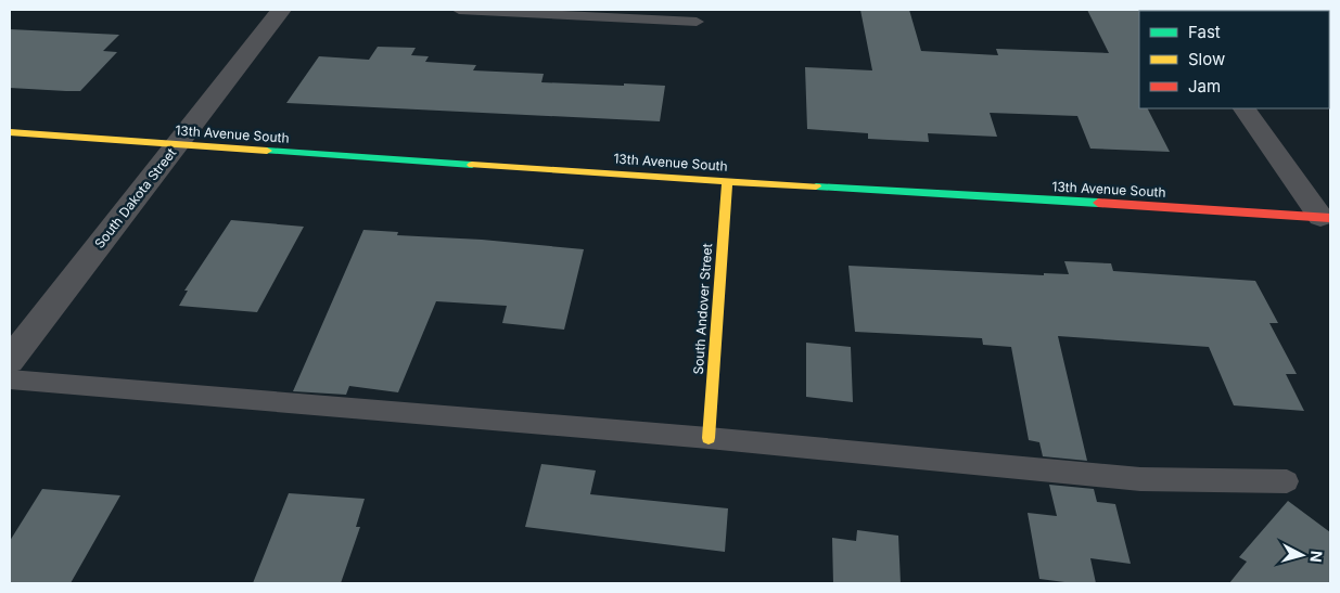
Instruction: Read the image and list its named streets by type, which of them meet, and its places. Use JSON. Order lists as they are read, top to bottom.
{
  "streets": {
    "street": ["13th Avenue South", "South Dakota Street", "South Andover Street"]
  },
  "crossings": [
    ["13th Avenue South", "South Dakota Street"],
    ["13th Avenue South", "South Andover Street"]
  ],
  "legend": ["Fast", "Slow", "Jam"],
  "north": "right"
}
